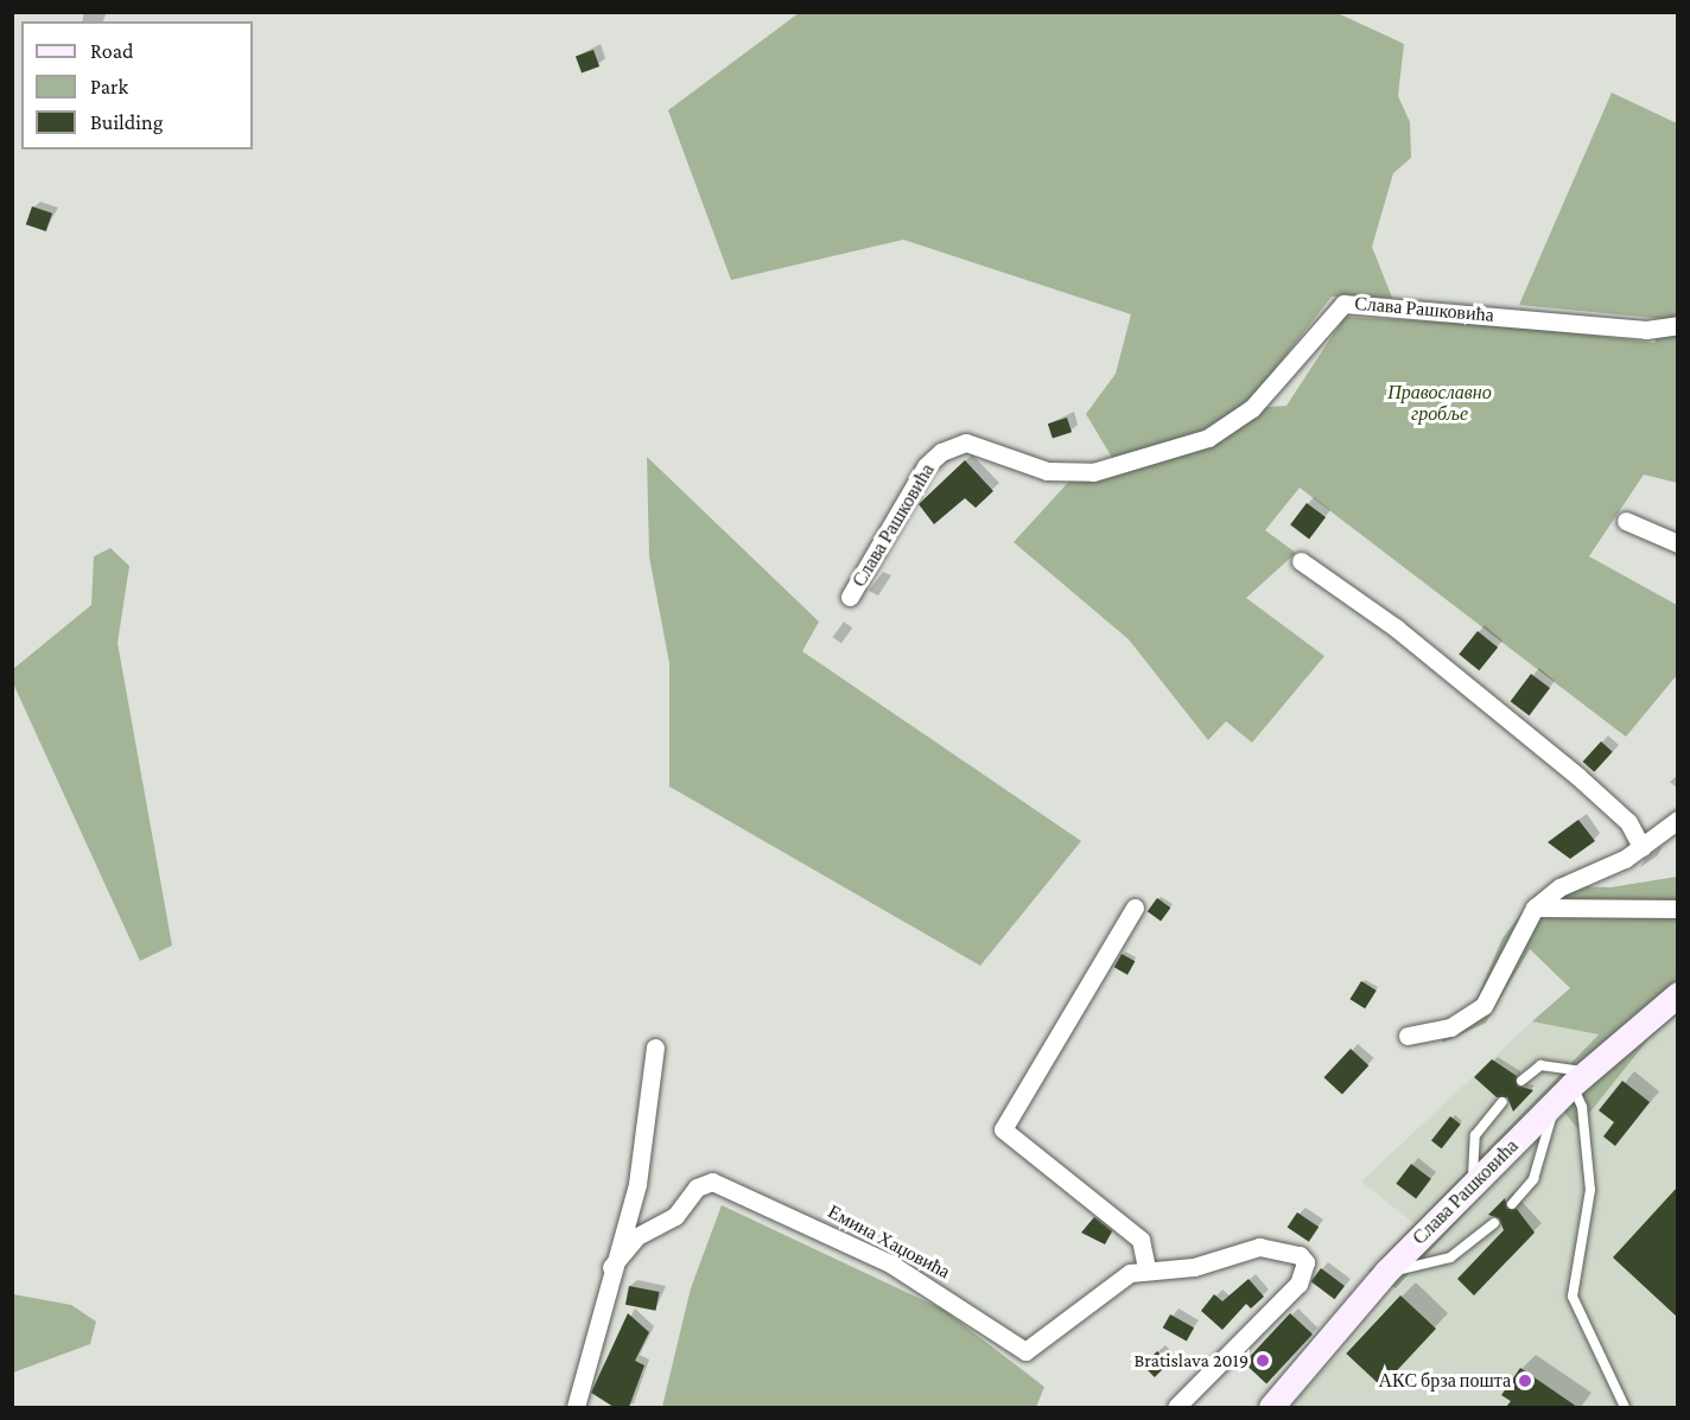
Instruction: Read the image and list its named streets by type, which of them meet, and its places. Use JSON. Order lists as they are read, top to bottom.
{
  "streets": {
    "main road": ["Слава Рашковића"],
    "street": ["Емина Хаџовића"]
  },
  "parks": ["Православно гробље"],
  "places": ["Bratislava 2019", "АКС брза пошта"],
  "legend": ["Road", "Park", "Building"]
}
